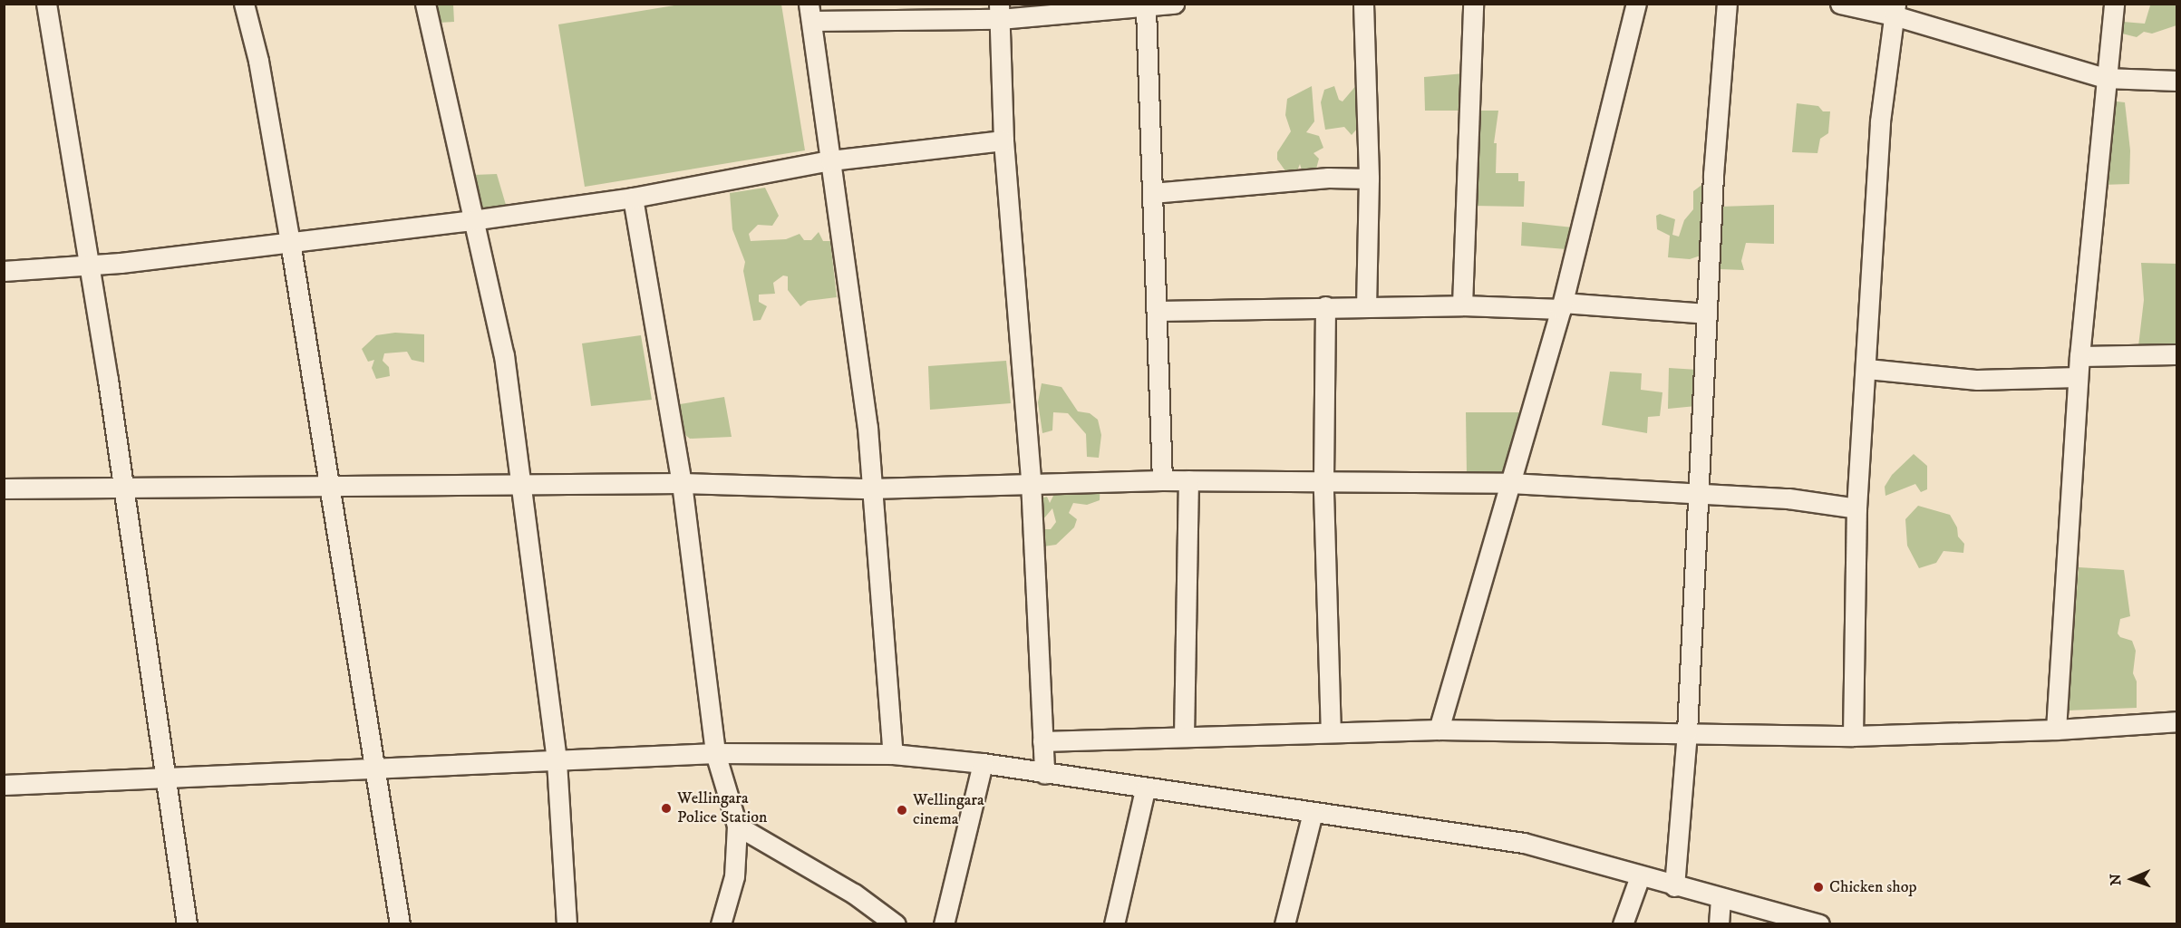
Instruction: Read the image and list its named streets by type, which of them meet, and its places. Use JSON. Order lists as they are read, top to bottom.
{
  "places": ["Wellingara Police Station", "Wellingara cinema", "Chicken shop"],
  "north": "left"
}
